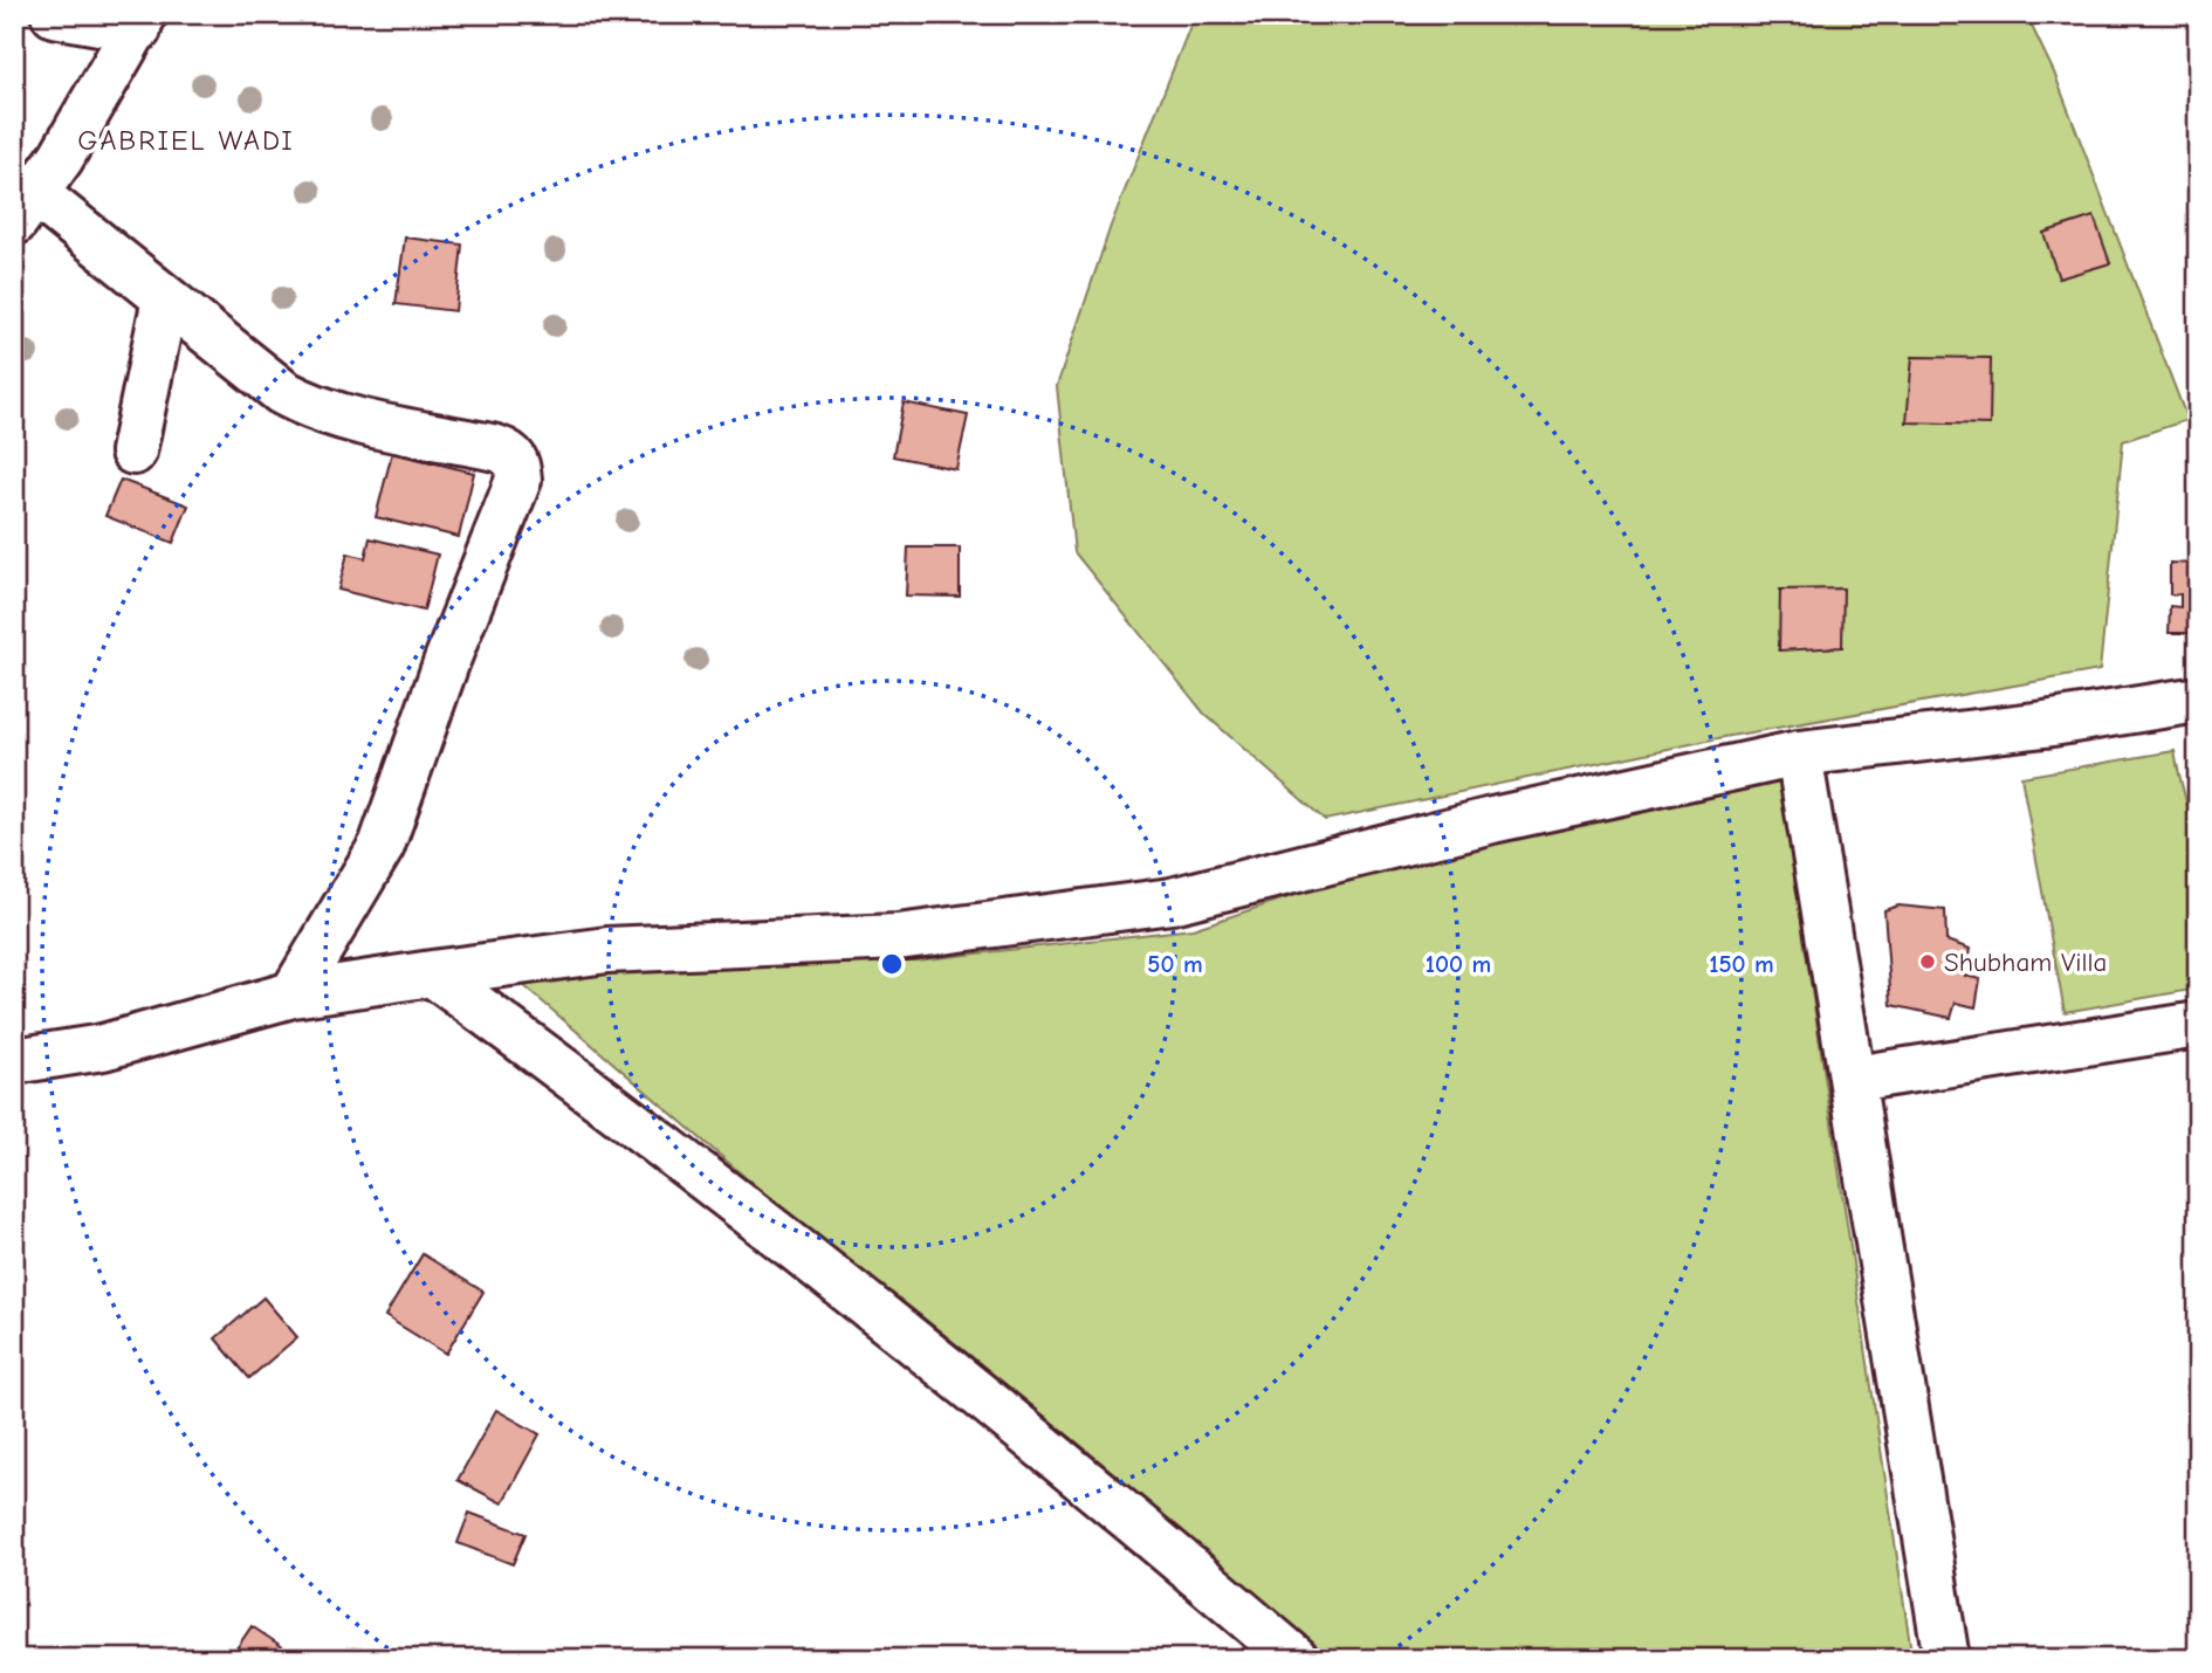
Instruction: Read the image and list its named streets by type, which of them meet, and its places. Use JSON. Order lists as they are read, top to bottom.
{
  "districts": ["GABRIEL WADI"],
  "places": ["Shubham Villa"],
  "rings": ["50 m", "100 m", "150 m"]
}
